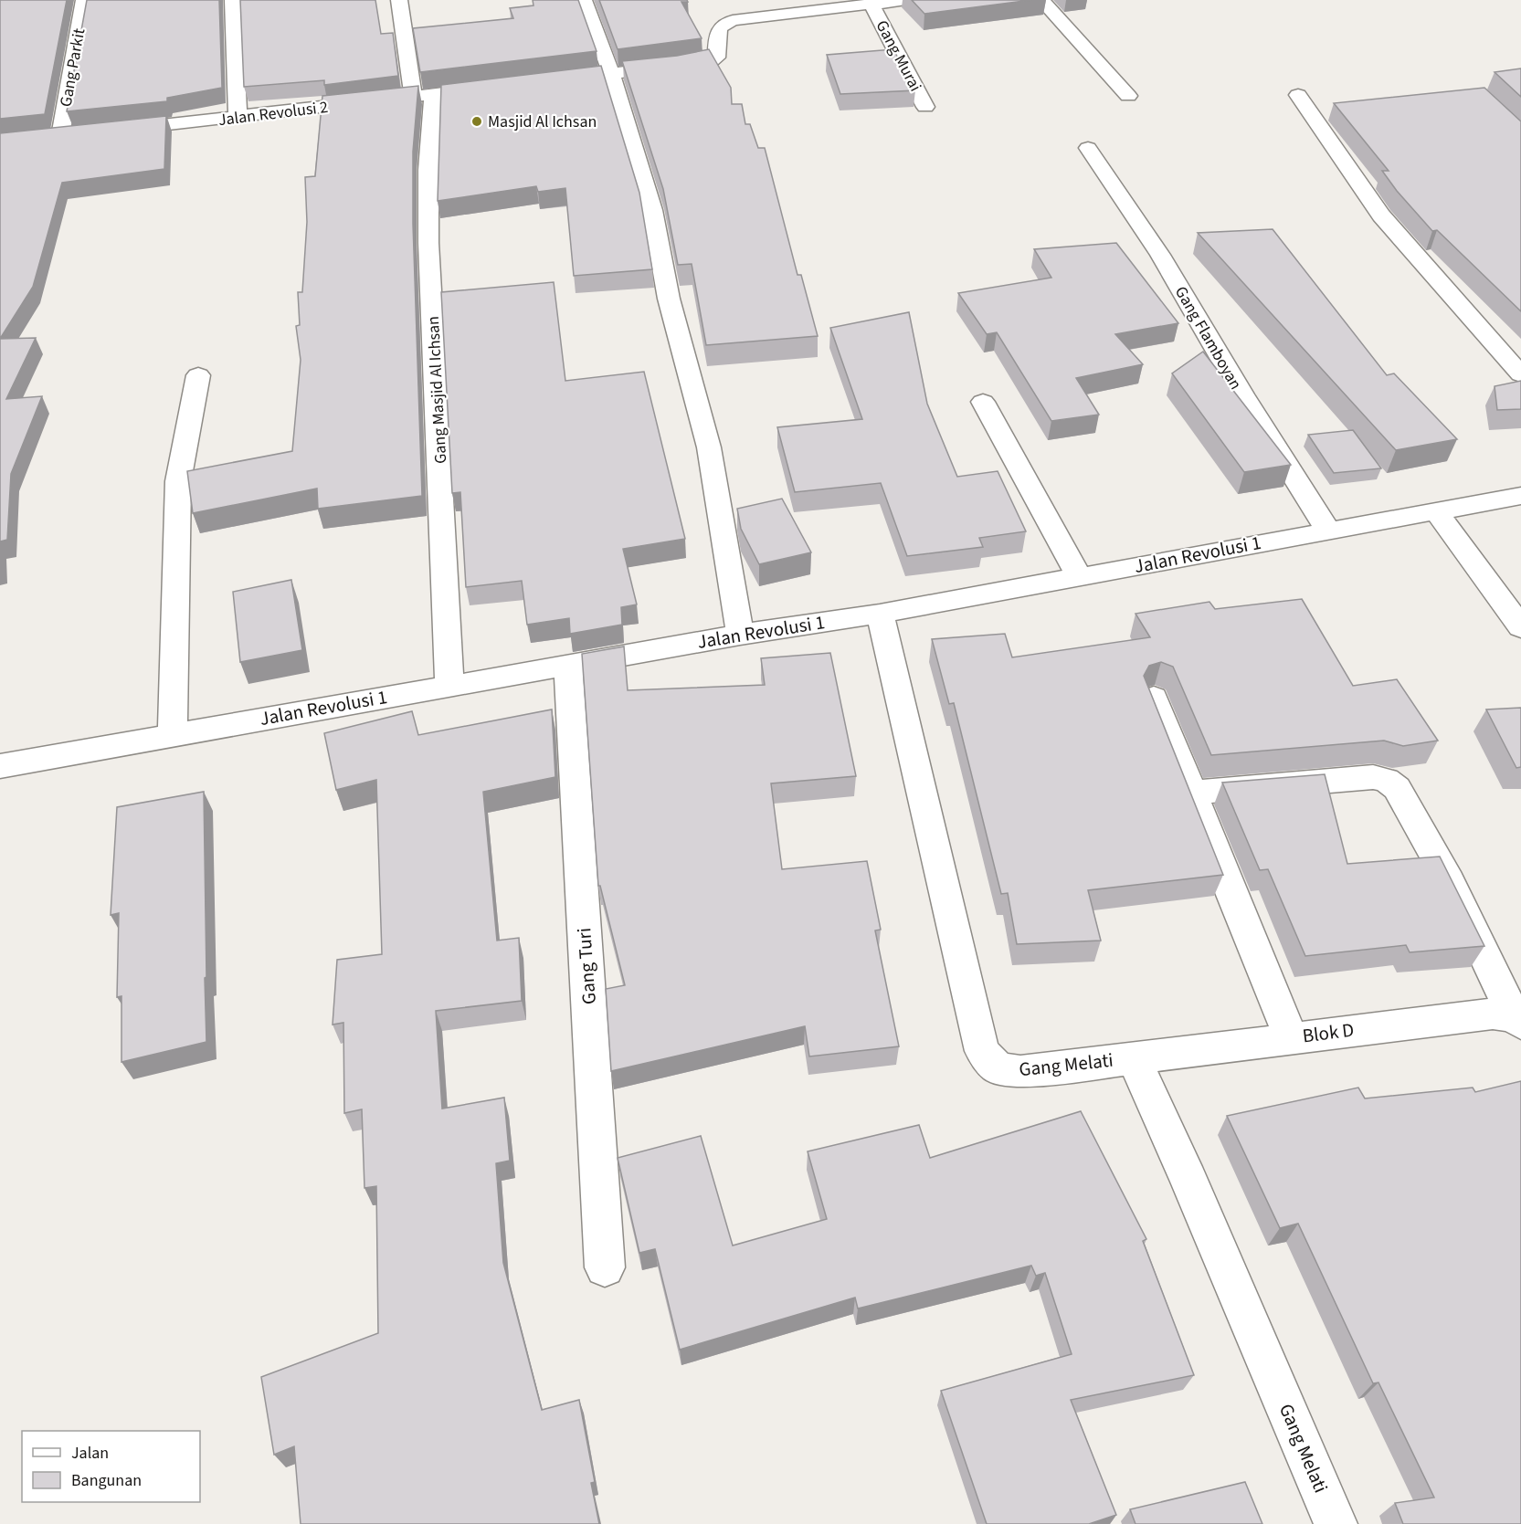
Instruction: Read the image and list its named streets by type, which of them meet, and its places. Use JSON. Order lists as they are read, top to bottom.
{
  "streets": {
    "street": [
      "Gang Murai",
      "Gang Parkit",
      "Jalan Revolusi 2",
      "Gang Flamboyan",
      "Gang Masjid Al Ichsan",
      "Jalan Revolusi 1",
      "Gang Turi",
      "Blok D",
      "Gang Melati"
    ]
  },
  "crossings": [
    ["Jalan Revolusi 2", "Gang Masjid Al Ichsan"],
    ["Gang Flamboyan", "Jalan Revolusi 1"],
    ["Gang Masjid Al Ichsan", "Jalan Revolusi 1"],
    ["Jalan Revolusi 1", "Gang Turi"],
    ["Jalan Revolusi 1", "Gang Melati"],
    ["Blok D", "Gang Melati"]
  ],
  "places": ["Masjid Al Ichsan"],
  "legend": ["Jalan", "Bangunan"]
}
